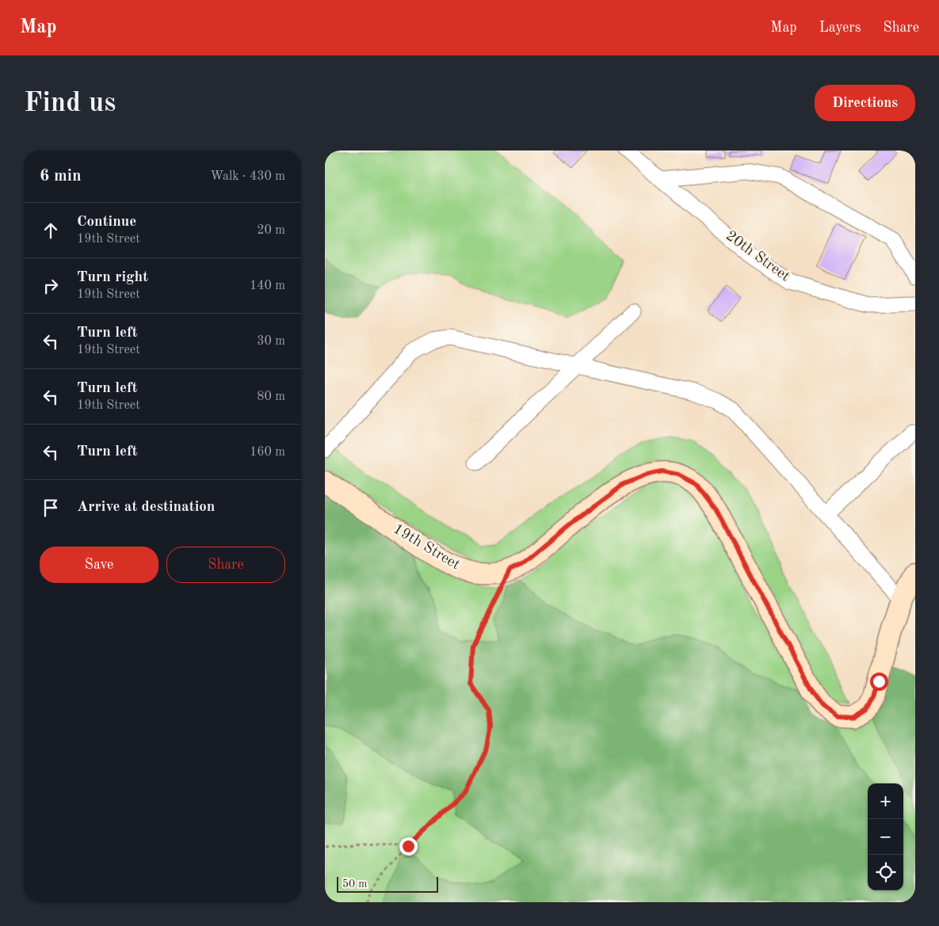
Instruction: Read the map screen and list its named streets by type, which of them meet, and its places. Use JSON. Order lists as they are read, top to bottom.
{
  "streets": {
    "street": ["20th Street", "19th Street"]
  },
  "scale_bar": "50 m",
  "page": {
    "header": "Map",
    "nav": ["Map", "Layers", "Share"],
    "buttons": [
      "Directions",
      ["Save", "Share"]
    ],
    "title": "Find us",
    "heading": ["6 min", "Walk · 430 m"],
    "list": [
      ["Continue", "19th Street", "20 m"],
      ["Turn right", "19th Street", "140 m"],
      ["Turn left", "19th Street", "30 m"],
      ["Turn left", "19th Street", "80 m"],
      ["Turn left", "160 m"],
      "Arrive at destination"
    ],
    "map_buttons": ["+", "−"],
    "scale": "50 m"
  }
}
